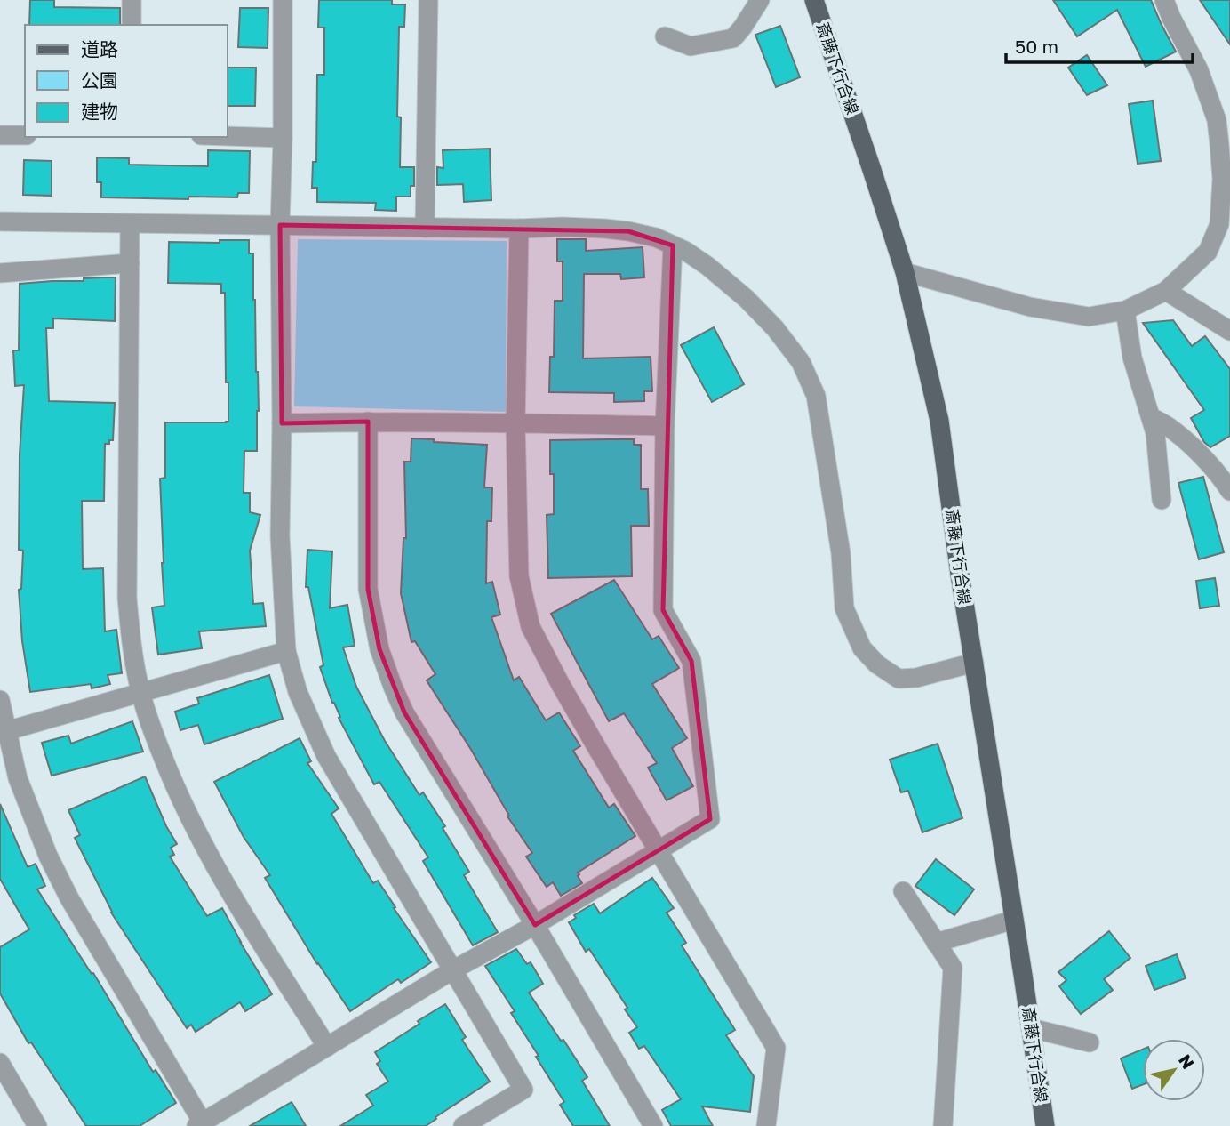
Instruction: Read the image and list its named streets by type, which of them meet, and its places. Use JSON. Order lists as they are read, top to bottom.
{
  "streets": {
    "main road": ["斎藤下行合線"]
  },
  "legend": ["道路", "公園", "建物"],
  "scale_bar": "50 m",
  "north": "top right"
}
